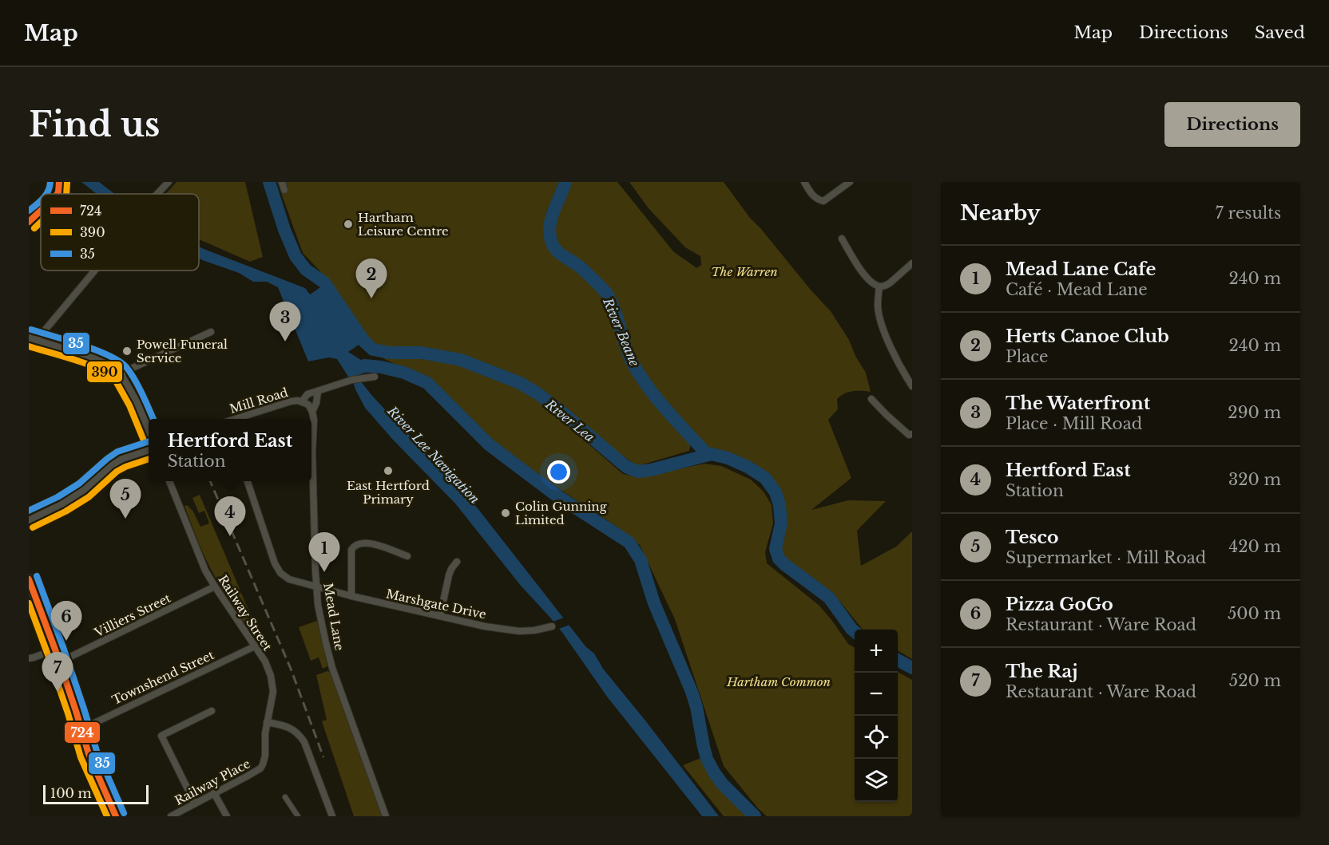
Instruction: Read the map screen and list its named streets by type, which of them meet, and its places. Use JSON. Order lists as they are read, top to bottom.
{
  "streets": {
    "street": [
      "Mill Road",
      "Marshgate Drive",
      "Railway Street",
      "Villiers Street",
      "Mead Lane",
      "Townshend Street",
      "Railway Place"
    ]
  },
  "crossings": [
    ["Mill Road", "Mead Lane"],
    ["Marshgate Drive", "Mead Lane"],
    ["Railway Street", "Villiers Street"],
    ["Railway Street", "Townshend Street"],
    ["Railway Street", "Railway Place"]
  ],
  "water": ["River Beane", "River Lea", "River Lee Navigation"],
  "parks": ["The Warren", "Hartham Common"],
  "places": [
    "Hartham Leisure Centre",
    "Powell Funeral Service",
    "East Hertford Primary",
    "Colin Gunning Limited"
  ],
  "lines": ["transit line 724", "transit line 35", "transit line 390"],
  "legend": ["724", "390", "35"],
  "scale_bar": "100 m",
  "page": {
    "header": "Map",
    "nav": ["Map", "Directions", "Saved"],
    "buttons": "Directions",
    "title": "Find us",
    "heading": ["Nearby", "7 results"],
    "list": [
      {
        "mark": "1",
        "name": "Mead Lane Cafe",
        "note": "Café · Mead Lane",
        "value": "240 m"
      },
      {
        "mark": "2",
        "name": "Herts Canoe Club",
        "note": "Place",
        "value": "240 m"
      },
      {
        "mark": "3",
        "name": "The Waterfront",
        "note": "Place · Mill Road",
        "value": "290 m"
      },
      {
        "mark": "4",
        "name": "Hertford East",
        "note": "Station",
        "value": "320 m"
      },
      {
        "mark": "5",
        "name": "Tesco",
        "note": "Supermarket · Mill Road",
        "value": "420 m"
      },
      {
        "mark": "6",
        "name": "Pizza GoGo",
        "note": "Restaurant · Ware Road",
        "value": "500 m"
      },
      {
        "mark": "7",
        "name": "The Raj",
        "note": "Restaurant · Ware Road",
        "value": "520 m"
      }
    ],
    "pins": [
      "2",
      "3",
      "5",
      "4",
      "1",
      "6",
      "7"
    ],
    "popup": ["Hertford East", "Station"],
    "map_buttons": ["+", "−"],
    "scale": "100 m"
  }
}
